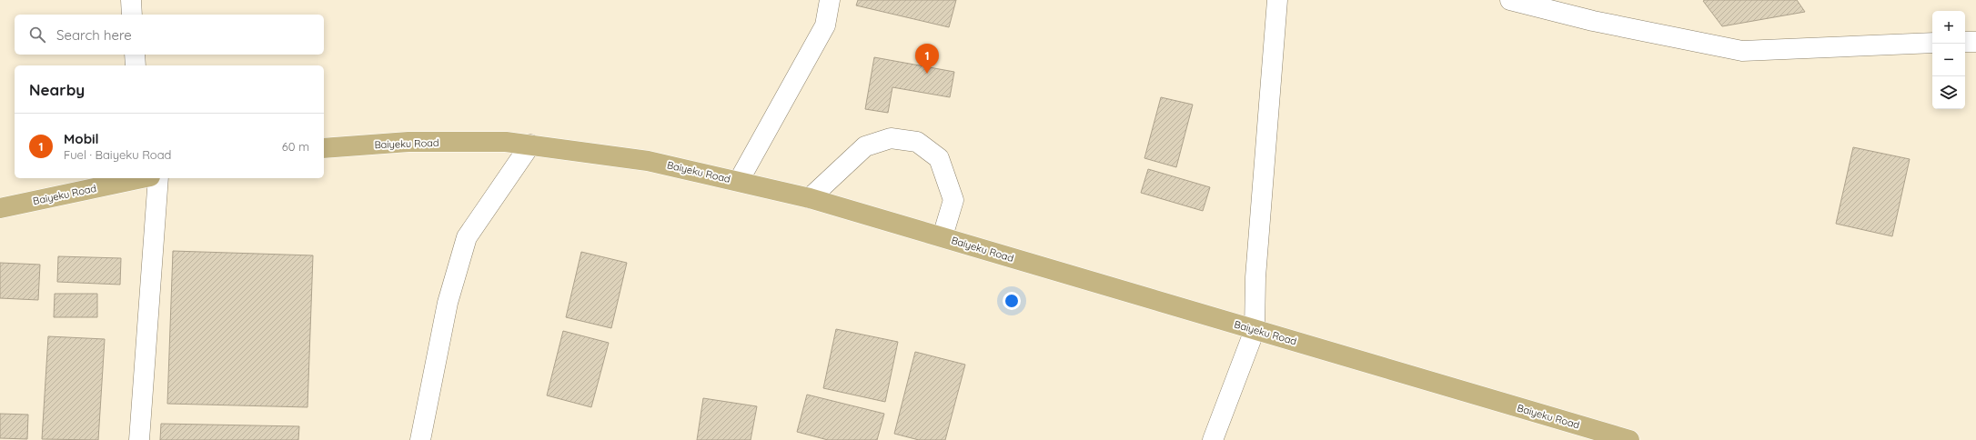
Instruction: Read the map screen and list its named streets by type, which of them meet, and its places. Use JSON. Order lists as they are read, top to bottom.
{
  "streets": {
    "main road": ["Baiyeku Road"]
  },
  "page": {
    "map_buttons": ["+", "−"],
    "search": "Search here",
    "pins": "1",
    "heading": "Nearby",
    "list": [
      {
        "mark": "1",
        "name": "Mobil",
        "note": "Fuel · Baiyeku Road",
        "value": "60 m"
      }
    ]
  }
}
